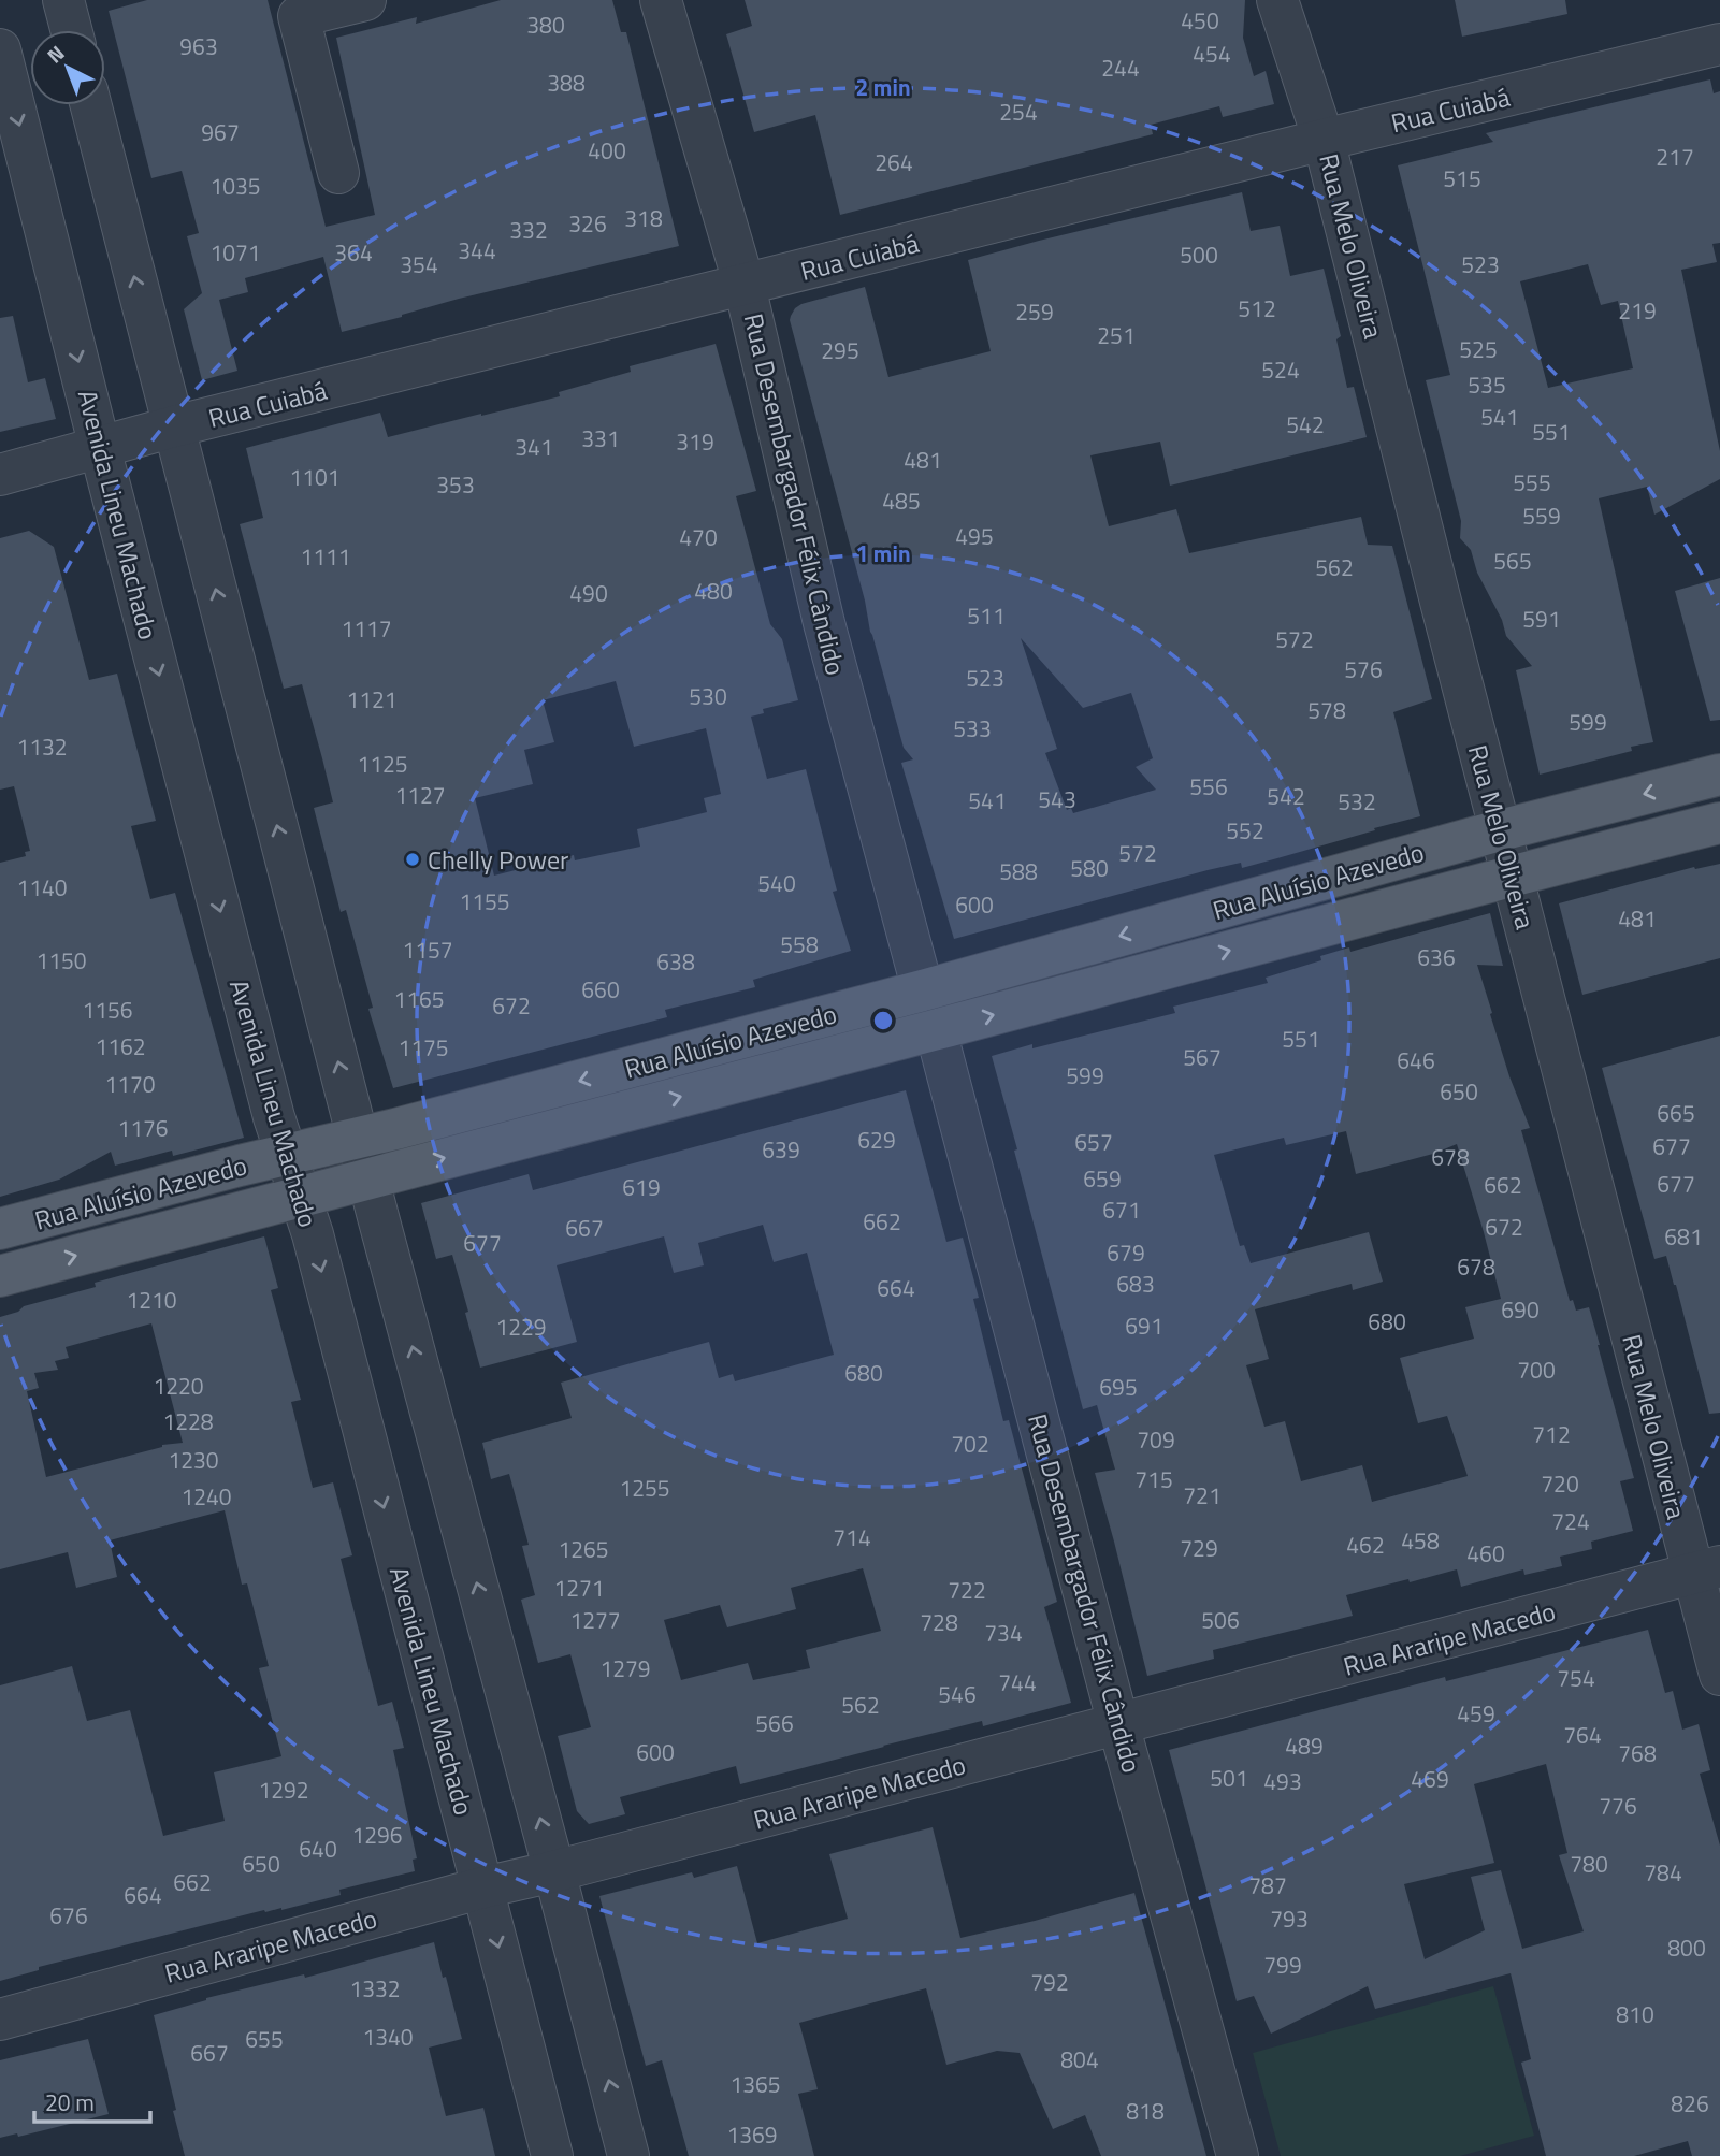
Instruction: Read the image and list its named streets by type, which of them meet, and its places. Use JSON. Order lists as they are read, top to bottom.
{
  "streets": {
    "main road": ["Rua Aluísio Azevedo"],
    "street": [
      "Rua Cuiabá",
      "Rua Melo Oliveira",
      "Rua Desembargador Félix Cândido",
      "Avenida Lineu Machado",
      "Rua Araripe Macedo"
    ]
  },
  "crossings": [
    ["Rua Cuiabá", "Rua Melo Oliveira"],
    ["Rua Cuiabá", "Rua Desembargador Félix Cândido"],
    ["Rua Cuiabá", "Avenida Lineu Machado"],
    ["Rua Melo Oliveira", "Rua Aluísio Azevedo"],
    ["Rua Melo Oliveira", "Rua Araripe Macedo"],
    ["Rua Desembargador Félix Cândido", "Rua Aluísio Azevedo"],
    ["Rua Desembargador Félix Cândido", "Rua Araripe Macedo"],
    ["Avenida Lineu Machado", "Rua Aluísio Azevedo"],
    ["Avenida Lineu Machado", "Rua Araripe Macedo"]
  ],
  "places": ["Chelly Power"],
  "house_numbers": [
    "450",
    "380",
    "963",
    "454",
    "244",
    "388",
    "254",
    "967",
    "400",
    "217",
    "264",
    "515",
    "1035",
    "318",
    "326",
    "332",
    "344",
    "1071",
    "364",
    "500",
    "354",
    "523",
    "512",
    "219",
    "259",
    "251",
    "525",
    "295",
    "524",
    "535",
    "541",
    "542",
    "551",
    "331",
    "319",
    "341",
    "481",
    "1101",
    "555",
    "353",
    "485",
    "559",
    "495",
    "470",
    "1111",
    "565",
    "562",
    "480",
    "490",
    "511",
    "591",
    "1117",
    "572",
    "576",
    "523",
    "530",
    "1121",
    "578",
    "599",
    "533",
    "1132",
    "1125",
    "556",
    "1127",
    "542",
    "543",
    "541",
    "532",
    "552",
    "572",
    "580",
    "588",
    "540",
    "1140",
    "1155",
    "600",
    "481",
    "558",
    "1157",
    "636",
    "1150",
    "638",
    "660",
    "1165",
    "672",
    "1156",
    "551",
    "1162",
    "1175",
    "567",
    "646",
    "599",
    "1170",
    "650",
    "665",
    "1176",
    "629",
    "657",
    "677",
    "639",
    "678",
    "659",
    "677",
    "662",
    "619",
    "671",
    "662",
    "672",
    "667",
    "681",
    "677",
    "679",
    "678",
    "683",
    "664",
    "1210",
    "690",
    "680",
    "691",
    "1229",
    "700",
    "680",
    "1220",
    "695",
    "1228",
    "712",
    "709",
    "702",
    "1230",
    "715",
    "720",
    "1255",
    "721",
    "1240",
    "724",
    "714",
    "458",
    "462",
    "729",
    "1265",
    "460",
    "1271",
    "722",
    "1277",
    "506",
    "728",
    "734",
    "1279",
    "754",
    "744",
    "546",
    "562",
    "459",
    "566",
    "764",
    "489",
    "600",
    "768",
    "501",
    "469",
    "493",
    "1292",
    "776",
    "1296",
    "640",
    "650",
    "780",
    "784",
    "662",
    "787",
    "664",
    "676",
    "793",
    "800",
    "799",
    "792",
    "1332",
    "810",
    "1340",
    "655",
    "667",
    "804",
    "1365",
    "826",
    "818",
    "1369"
  ],
  "scale_bar": "20 m",
  "north": "top left",
  "rings": ["2 min", "1 min"]
}
